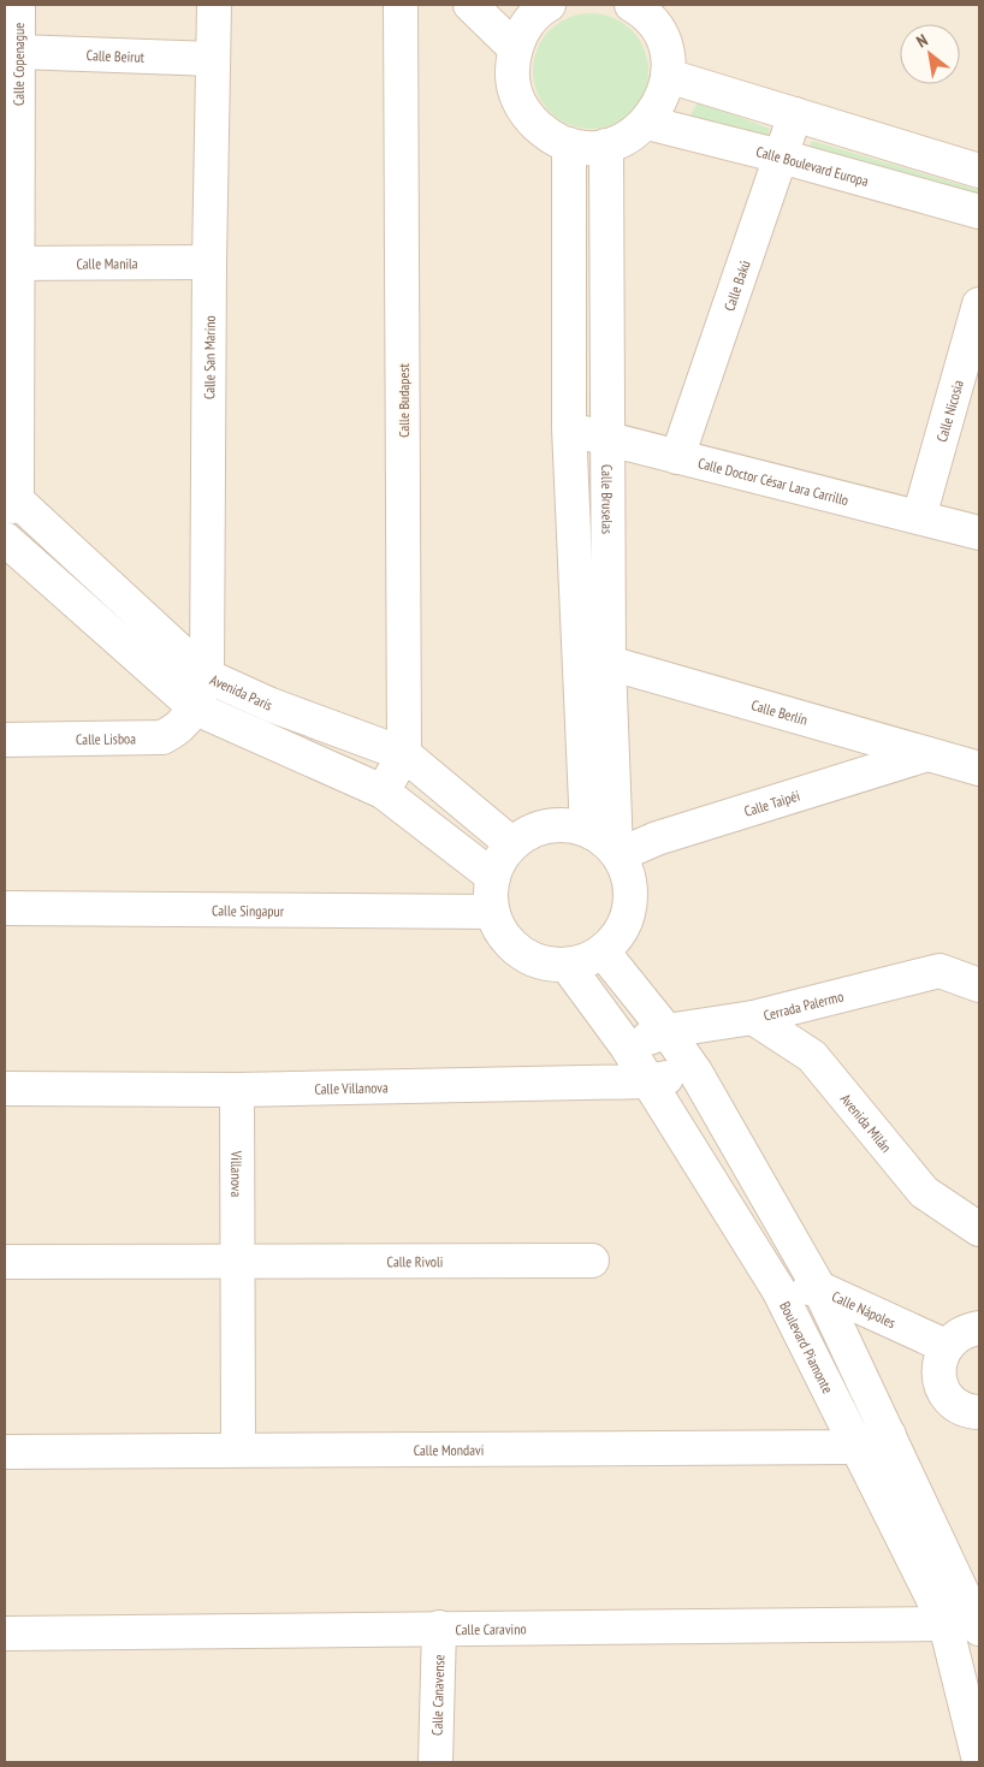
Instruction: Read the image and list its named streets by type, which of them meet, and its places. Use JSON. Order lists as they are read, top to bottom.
{
  "streets": {
    "street": [
      "Calle Beirut",
      "Calle Copenague",
      "Calle Boulevard Europa",
      "Calle Manila",
      "Calle Bakú",
      "Calle San Marino",
      "Calle Budapest",
      "Calle Nicosia",
      "Calle Doctor César Lara Carrillo",
      "Calle Bruselas",
      "Avenida París",
      "Calle Berlín",
      "Calle Lisboa",
      "Calle Taipéi",
      "Calle Singapur",
      "Cerrada Palermo",
      "Calle Villanova",
      "Avenida Milán",
      "Villanova",
      "Calle Rivoli",
      "Calle Nápoles",
      "Boulevard Piamonte",
      "Calle Mondavi",
      "Calle Caravino",
      "Calle Canavense"
    ]
  },
  "crossings": [
    ["Calle Beirut", "Calle Copenague"],
    ["Calle Beirut", "Calle San Marino"],
    ["Calle Copenague", "Calle Manila"],
    ["Calle Copenague", "Avenida París"],
    ["Calle Boulevard Europa", "Calle Bakú"],
    ["Calle Manila", "Calle San Marino"],
    ["Calle Bakú", "Calle Doctor César Lara Carrillo"],
    ["Calle San Marino", "Avenida París"],
    ["Calle San Marino", "Calle Lisboa"],
    ["Calle Budapest", "Avenida París"],
    ["Calle Nicosia", "Calle Doctor César Lara Carrillo"],
    ["Calle Doctor César Lara Carrillo", "Calle Bruselas"],
    ["Calle Bruselas", "Avenida París"],
    ["Calle Bruselas", "Calle Berlín"],
    ["Calle Bruselas", "Calle Taipéi"],
    ["Calle Bruselas", "Calle Singapur"],
    ["Calle Bruselas", "Boulevard Piamonte"],
    ["Avenida París", "Calle Taipéi"],
    ["Avenida París", "Calle Singapur"],
    ["Avenida París", "Boulevard Piamonte"],
    ["Calle Berlín", "Calle Taipéi"],
    ["Calle Taipéi", "Calle Singapur"],
    ["Calle Taipéi", "Boulevard Piamonte"],
    ["Calle Singapur", "Boulevard Piamonte"],
    ["Cerrada Palermo", "Avenida Milán"],
    ["Cerrada Palermo", "Boulevard Piamonte"],
    ["Calle Villanova", "Villanova"],
    ["Calle Villanova", "Boulevard Piamonte"],
    ["Villanova", "Calle Rivoli"],
    ["Calle Nápoles", "Boulevard Piamonte"],
    ["Boulevard Piamonte", "Calle Mondavi"],
    ["Boulevard Piamonte", "Calle Caravino"],
    ["Calle Caravino", "Calle Canavense"]
  ],
  "north": "top left"
}
